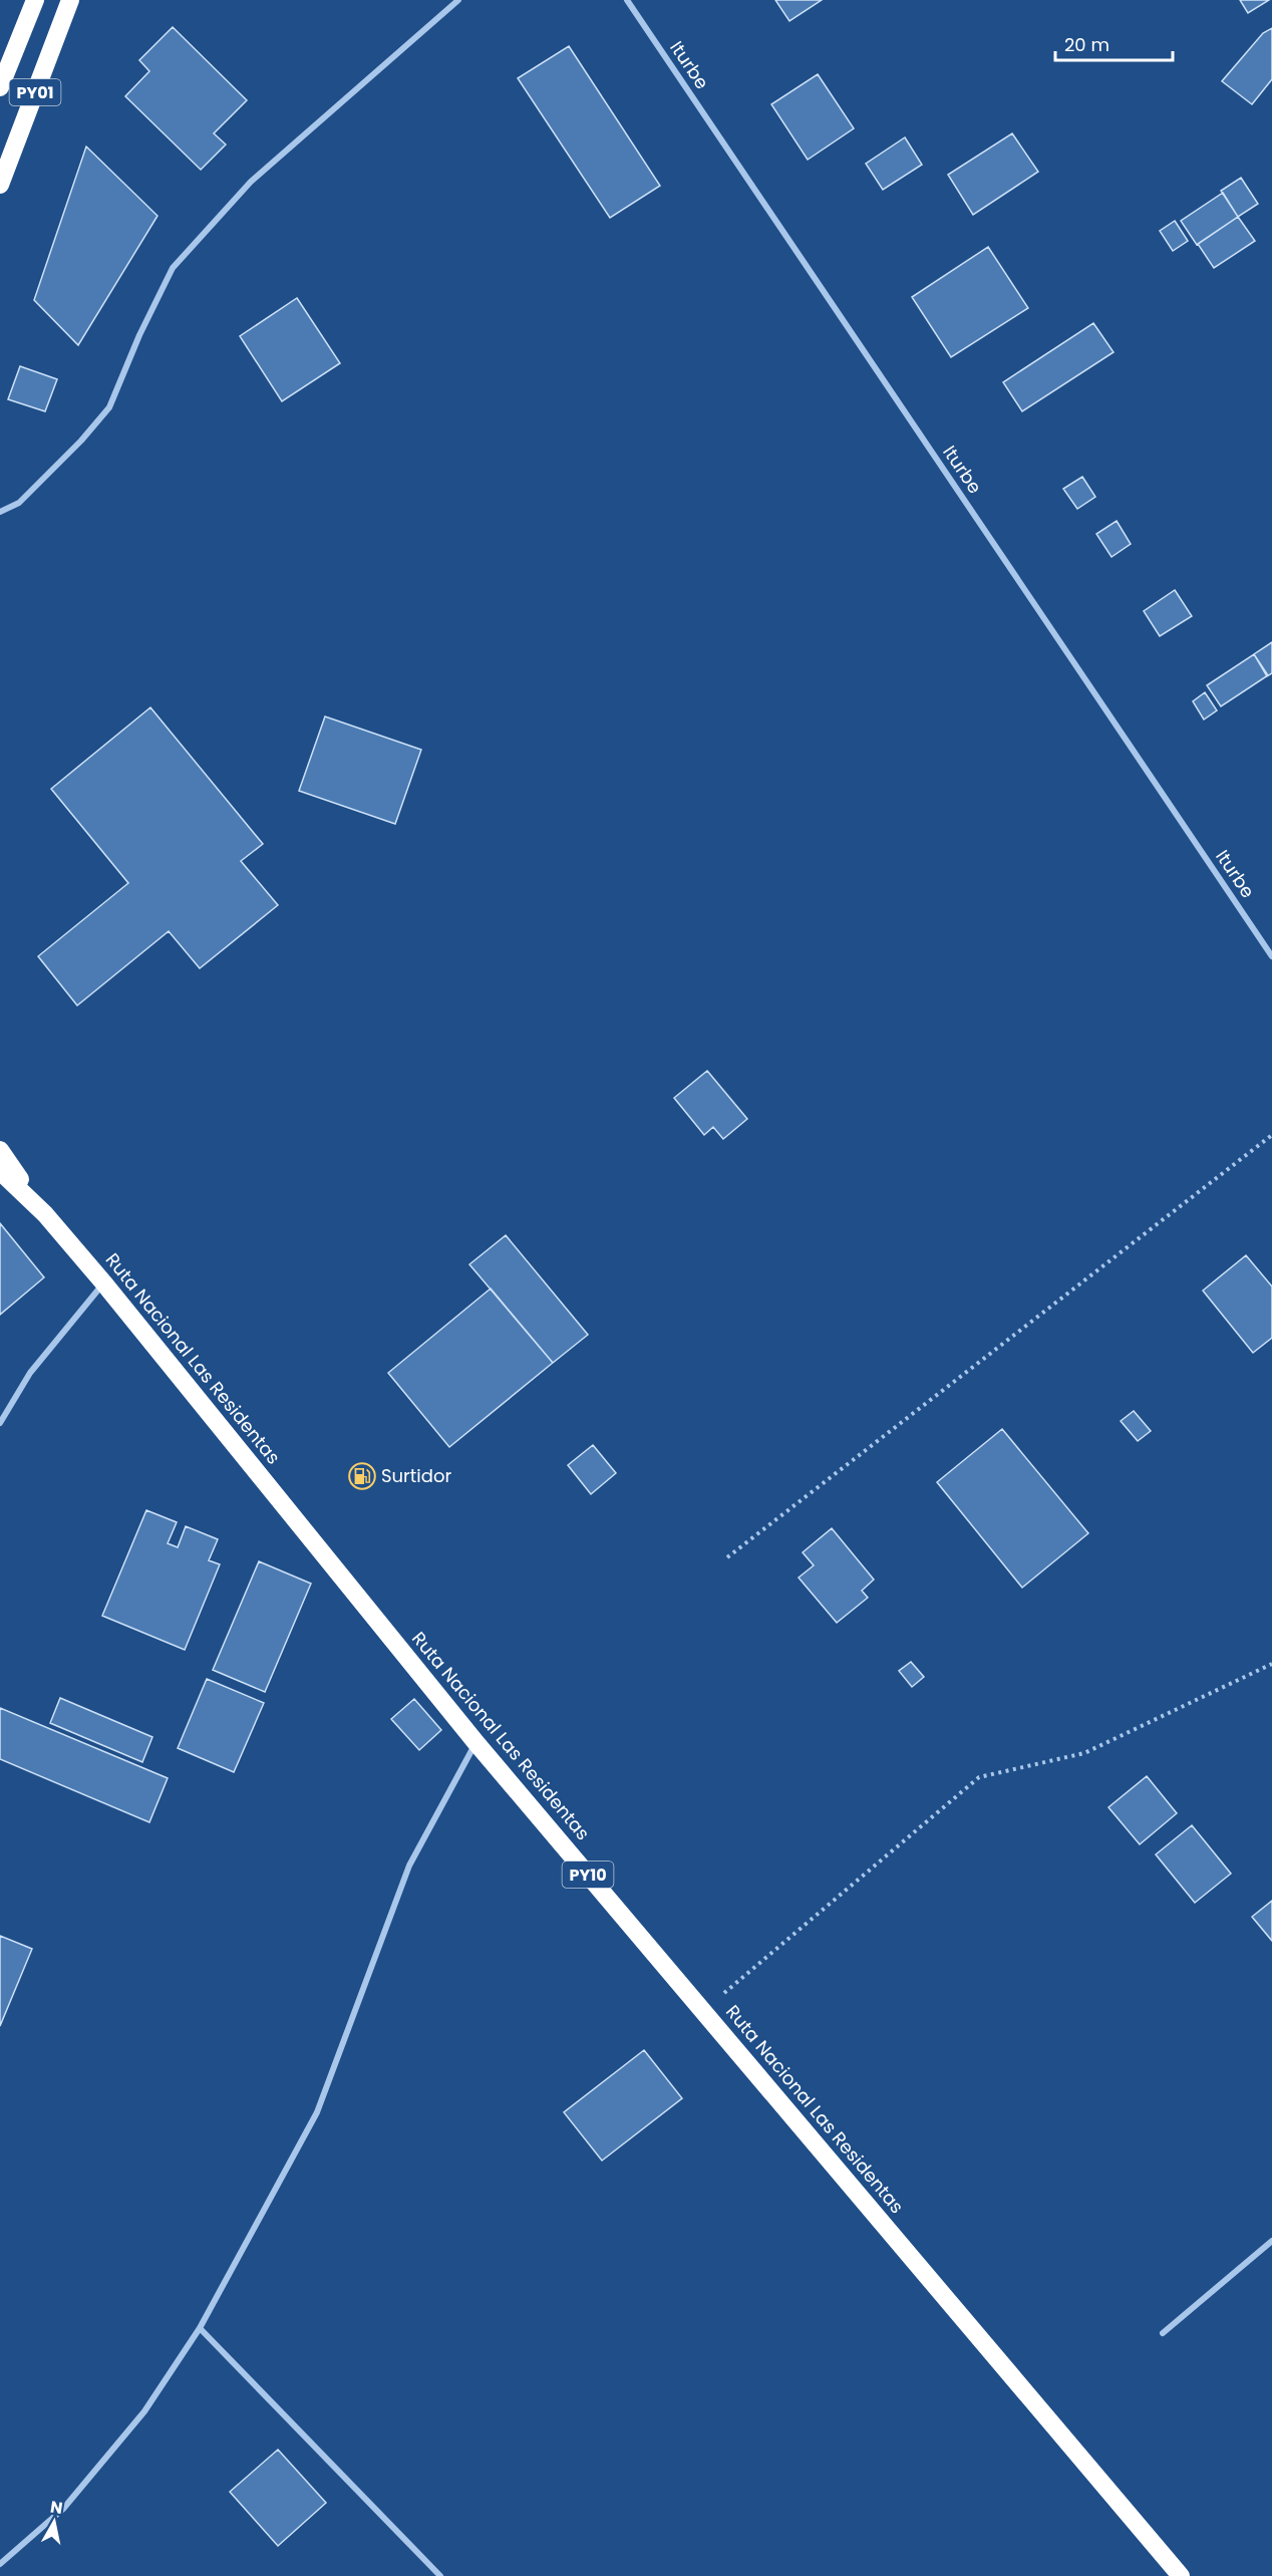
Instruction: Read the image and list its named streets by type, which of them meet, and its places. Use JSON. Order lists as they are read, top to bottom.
{
  "streets": {
    "highway": ["PY01", "Ruta Nacional Las Residentas", "PY10"],
    "street": ["Iturbe"]
  },
  "places": {
    "fuel station": ["Surtidor"]
  },
  "scale_bar": "20 m",
  "north": "top"
}
